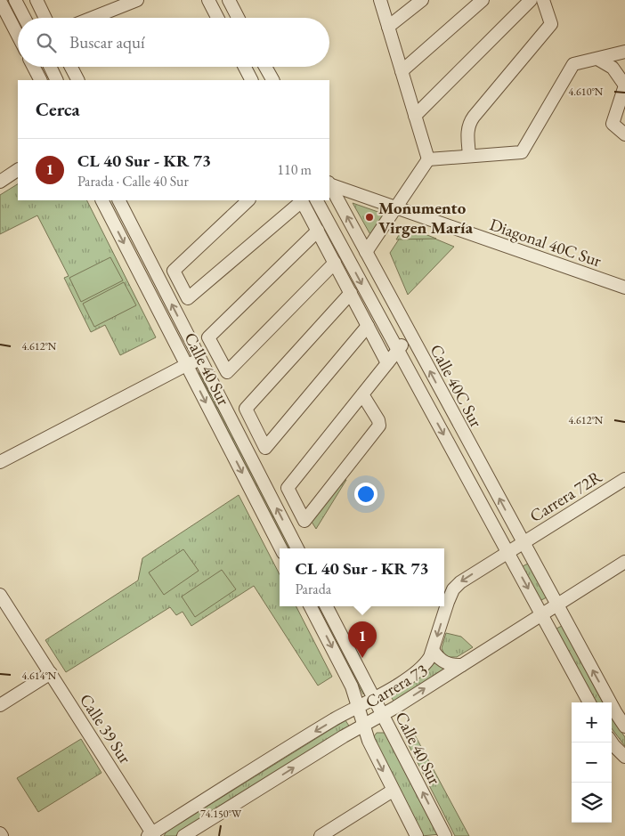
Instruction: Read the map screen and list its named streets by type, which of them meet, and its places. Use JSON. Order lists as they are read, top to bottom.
{
  "streets": {
    "street": [
      "Diagonal 40C Sur",
      "Calle 40 Sur",
      "Calle 40C Sur",
      "Carrera 72R",
      "Carrera 73",
      "Calle 39 Sur"
    ]
  },
  "crossings": [
    ["Calle 40 Sur", "Carrera 73"],
    ["Calle 40C Sur", "Carrera 72R"],
    ["Calle 40C Sur", "Carrera 73"],
    ["Carrera 72R", "Carrera 73"],
    ["Carrera 73", "Calle 39 Sur"]
  ],
  "places": ["Monumento Virgen María"],
  "page": {
    "search": "Buscar aquí",
    "heading": "Cerca",
    "list": [
      {
        "mark": "1",
        "name": "CL 40 Sur - KR 73",
        "note": "Parada · Calle 40 Sur",
        "value": "110 m"
      }
    ],
    "popup": ["CL 40 Sur - KR 73", "Parada"],
    "pins": "1",
    "map_buttons": ["+", "−"]
  },
  "coordinates": [
    "4.610°N",
    "4.612°N",
    "4.614°N",
    "74.150°W"
  ]
}
